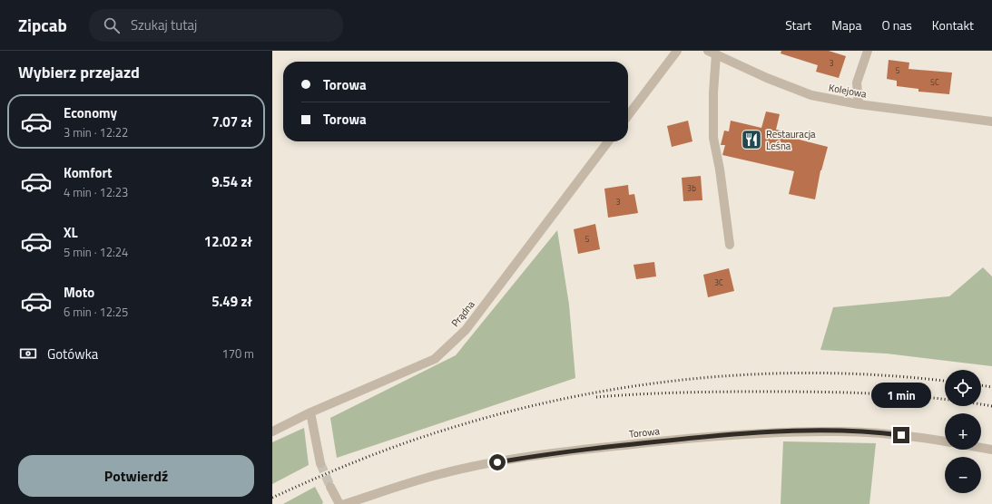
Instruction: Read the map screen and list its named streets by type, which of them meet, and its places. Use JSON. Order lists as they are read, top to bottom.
{
  "streets": {
    "street": ["Kolejowa", "Prądna", "Torowa"]
  },
  "places": {
    "restaurant": ["Restauracja Leśna"]
  },
  "house_numbers": [
    "3",
    "5",
    "5C",
    "3b",
    "3",
    "5",
    "3C"
  ],
  "page": {
    "header": "Zipcab",
    "search": "Szukaj tutaj",
    "nav": [
      "Start",
      "Mapa",
      "O nas",
      "Kontakt"
    ],
    "heading": "Wybierz przejazd",
    "banner": ["Torowa", "Torowa"],
    "list": [
      {
        "name": "Economy",
        "note": "3 min · 12:22",
        "value": "7.07 zł"
      },
      {
        "name": "Komfort",
        "note": "4 min · 12:23",
        "value": "9.54 zł"
      },
      {
        "name": "XL",
        "note": "5 min · 12:24",
        "value": "12.02 zł"
      },
      {
        "name": "Moto",
        "note": "6 min · 12:25",
        "value": "5.49 zł"
      }
    ],
    "pay": ["Gotówka", "170 m"],
    "map_buttons": ["+", "−"],
    "bubble": "1 min",
    "buttons": "Potwierdź"
  }
}
